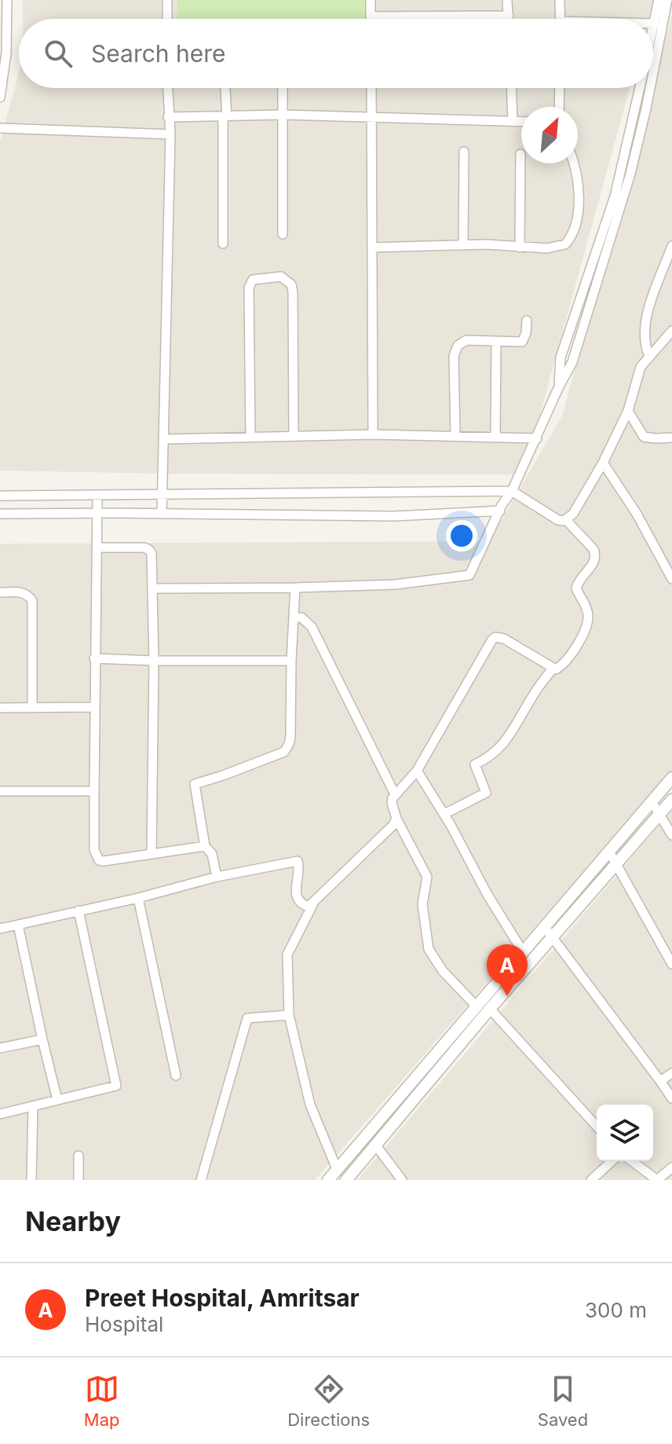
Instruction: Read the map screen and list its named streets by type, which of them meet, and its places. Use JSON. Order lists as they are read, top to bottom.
{
  "north": "top right",
  "page": {
    "search": "Search here",
    "pins": "A",
    "heading": "Nearby",
    "list": [
      {
        "mark": "A",
        "name": "Preet Hospital, Amritsar",
        "note": "Hospital",
        "value": "300 m"
      }
    ],
    "nav": ["Map", "Directions", "Saved"]
  }
}
